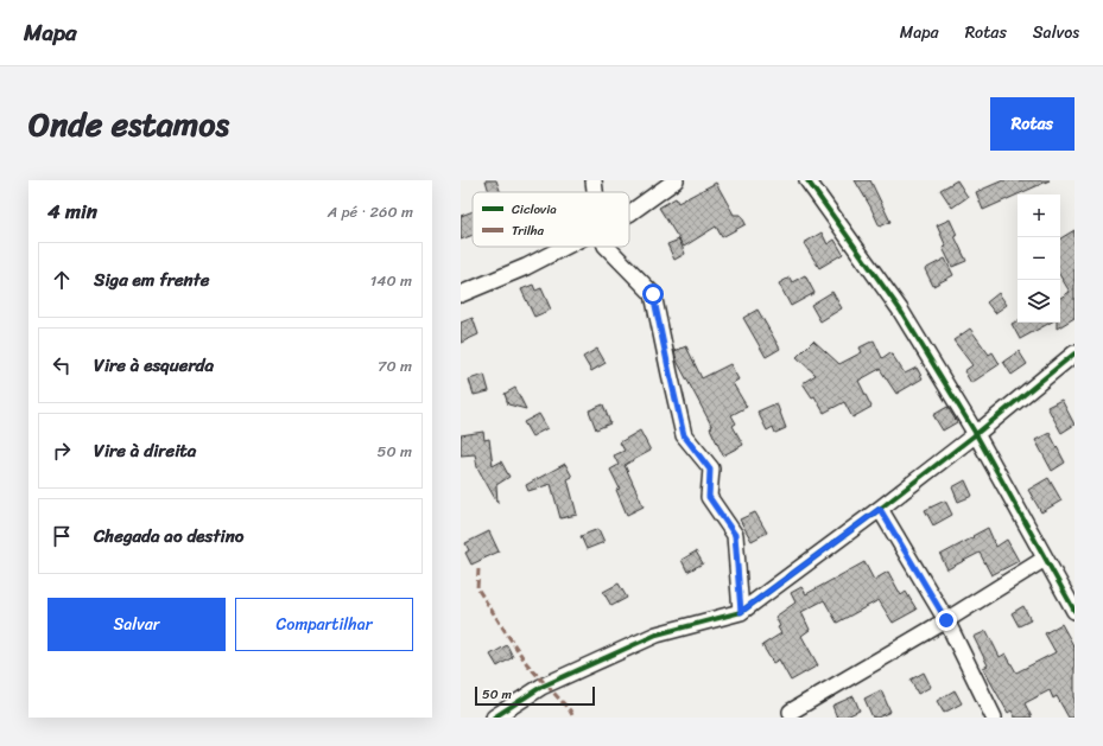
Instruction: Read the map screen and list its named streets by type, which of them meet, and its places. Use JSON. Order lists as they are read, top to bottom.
{
  "legend": ["Ciclovia", "Trilha"],
  "scale_bar": "50 m",
  "page": {
    "header": "Mapa",
    "nav": ["Mapa", "Rotas", "Salvos"],
    "title": "Onde estamos",
    "buttons": [
      "Rotas",
      ["Salvar", "Compartilhar"]
    ],
    "heading": ["4 min", "A pé · 260 m"],
    "map_buttons": ["+", "−"],
    "list": [
      ["Siga em frente", "140 m"],
      ["Vire à esquerda", "70 m"],
      ["Vire à direita", "50 m"],
      "Chegada ao destino"
    ],
    "scale": "50 m"
  }
}
